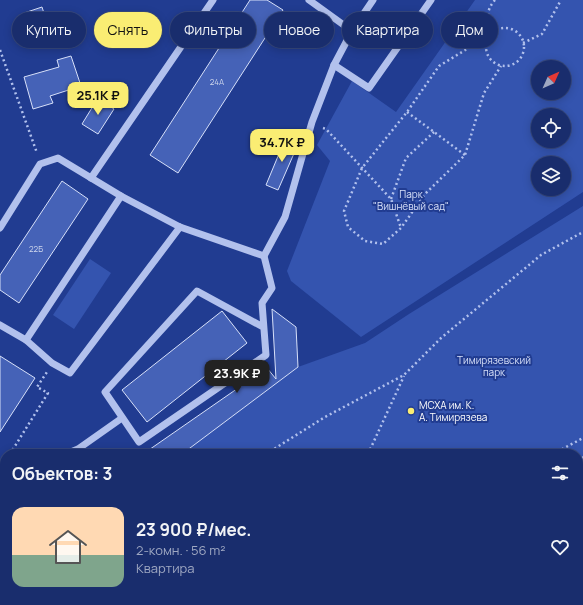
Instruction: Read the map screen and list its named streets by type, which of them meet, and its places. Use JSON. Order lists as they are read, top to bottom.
{
  "parks": ["Парк \"Вишнёвый сад\"", "Тимирязевский парк"],
  "places": ["МСХА им. К. А. Тимирязева"],
  "house_numbers": ["24А", "22Б"],
  "north": "top right",
  "page": {
    "chip": [
      "Купить",
      "Снять",
      "Фильтры",
      "Новое",
      "Квартира",
      "Дом"
    ],
    "price": ["25.1K ₽", "34.7K ₽", "23.9K ₽"],
    "heading": "Объектов: 3",
    "list": [
      {
        "name": "23 900 ₽/мес.",
        "note": "2-комн. · 56 m² · Квартира"
      }
    ]
  }
}
